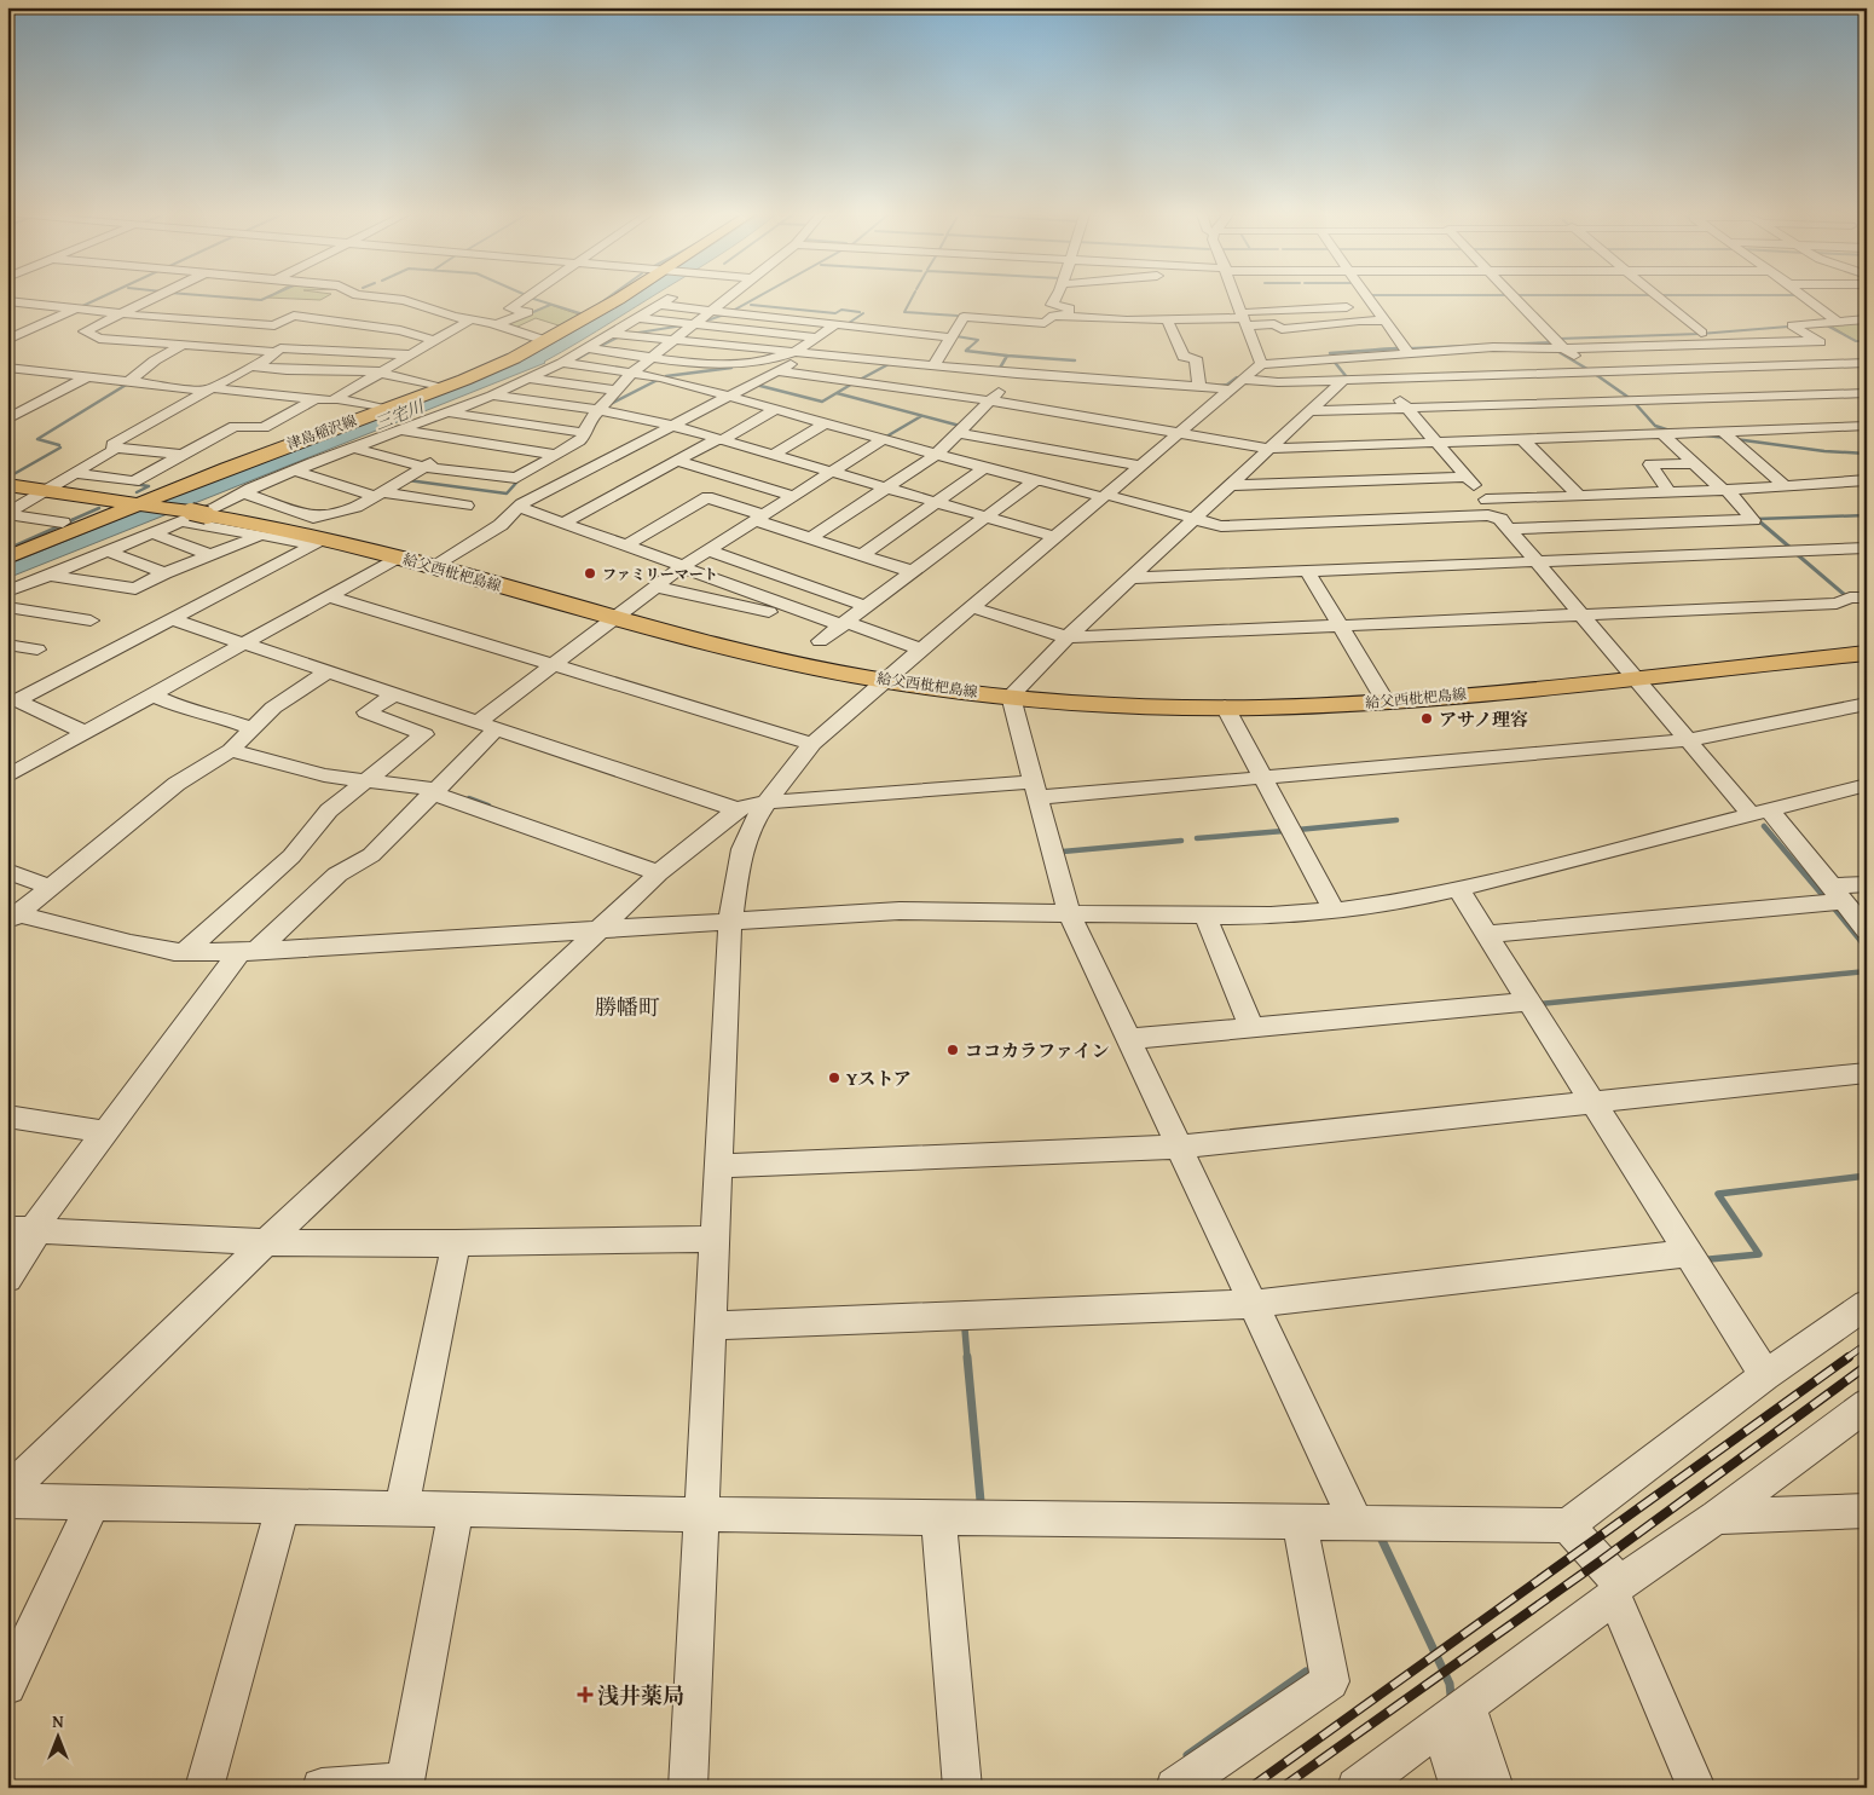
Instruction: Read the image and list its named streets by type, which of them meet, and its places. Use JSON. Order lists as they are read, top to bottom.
{
  "streets": {
    "main road": ["津島稲沢線", "給父西枇杷島線"]
  },
  "crossings": [
    ["津島稲沢線", "給父西枇杷島線"]
  ],
  "districts": ["勝幡町"],
  "water": ["三宅川"],
  "places": {
    "other": [
      "ファミリーマート",
      "アサノ理容",
      "ココカラファイン",
      "Yストア"
    ],
    "health": ["浅井薬局"]
  },
  "north": "top"
}
